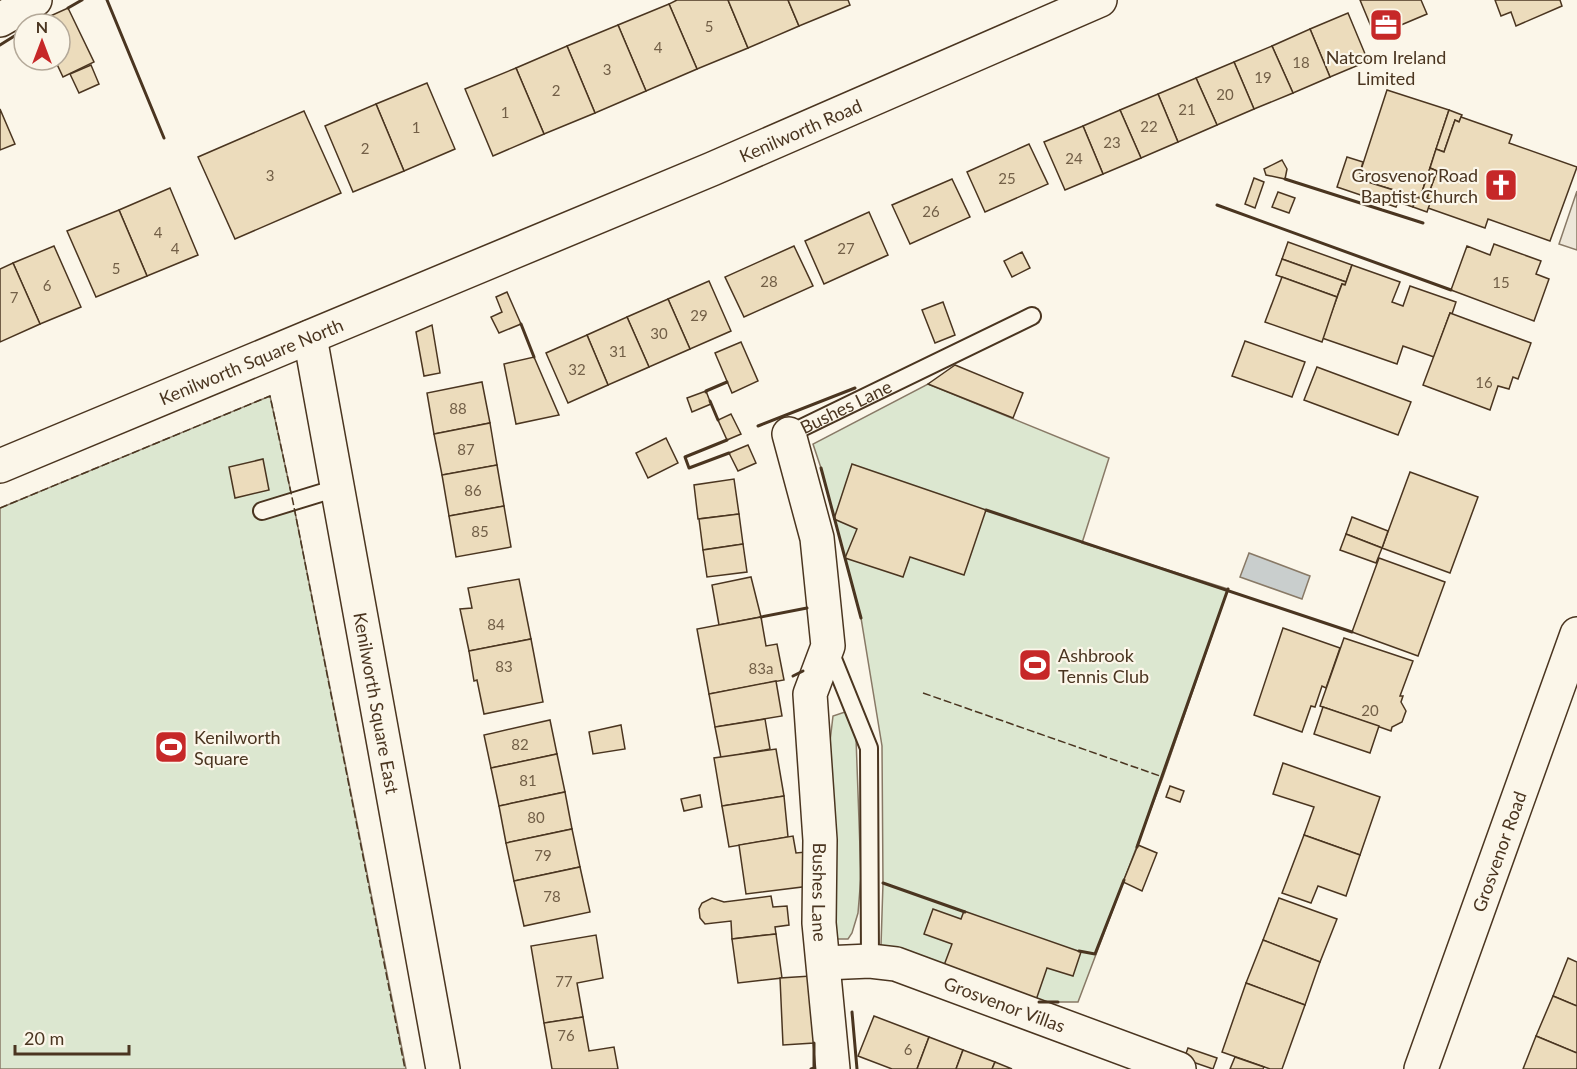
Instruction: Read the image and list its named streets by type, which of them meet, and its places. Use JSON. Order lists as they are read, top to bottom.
{
  "streets": {
    "street": [
      "Kenilworth Road",
      "Kenilworth Square North",
      "Bushes Lane",
      "Kenilworth Square East",
      "Grosvenor Road",
      "Grosvenor Villas"
    ]
  },
  "crossings": [
    ["Kenilworth Road", "Kenilworth Square North"],
    ["Kenilworth Square North", "Kenilworth Square East"],
    ["Bushes Lane", "Grosvenor Villas"]
  ],
  "places": {
    "office": ["Natcom Ireland Limited"],
    "church": ["Grosvenor Road Baptist Church"],
    "sports": ["Ashbrook Tennis Club", "Kenilworth Square"]
  },
  "house_numbers": [
    "5",
    "4",
    "18",
    "3",
    "19",
    "2",
    "20",
    "21",
    "1",
    "22",
    "1",
    "23",
    "2",
    "24",
    "3",
    "25",
    "26",
    "4",
    "4",
    "27",
    "5",
    "28",
    "15",
    "6",
    "7",
    "29",
    "30",
    "31",
    "32",
    "16",
    "88",
    "87",
    "86",
    "85",
    "84",
    "83",
    "83a",
    "20",
    "82",
    "81",
    "80",
    "79",
    "78",
    "77",
    "76",
    "6"
  ],
  "scale_bar": "20 m",
  "north": "top"
}
